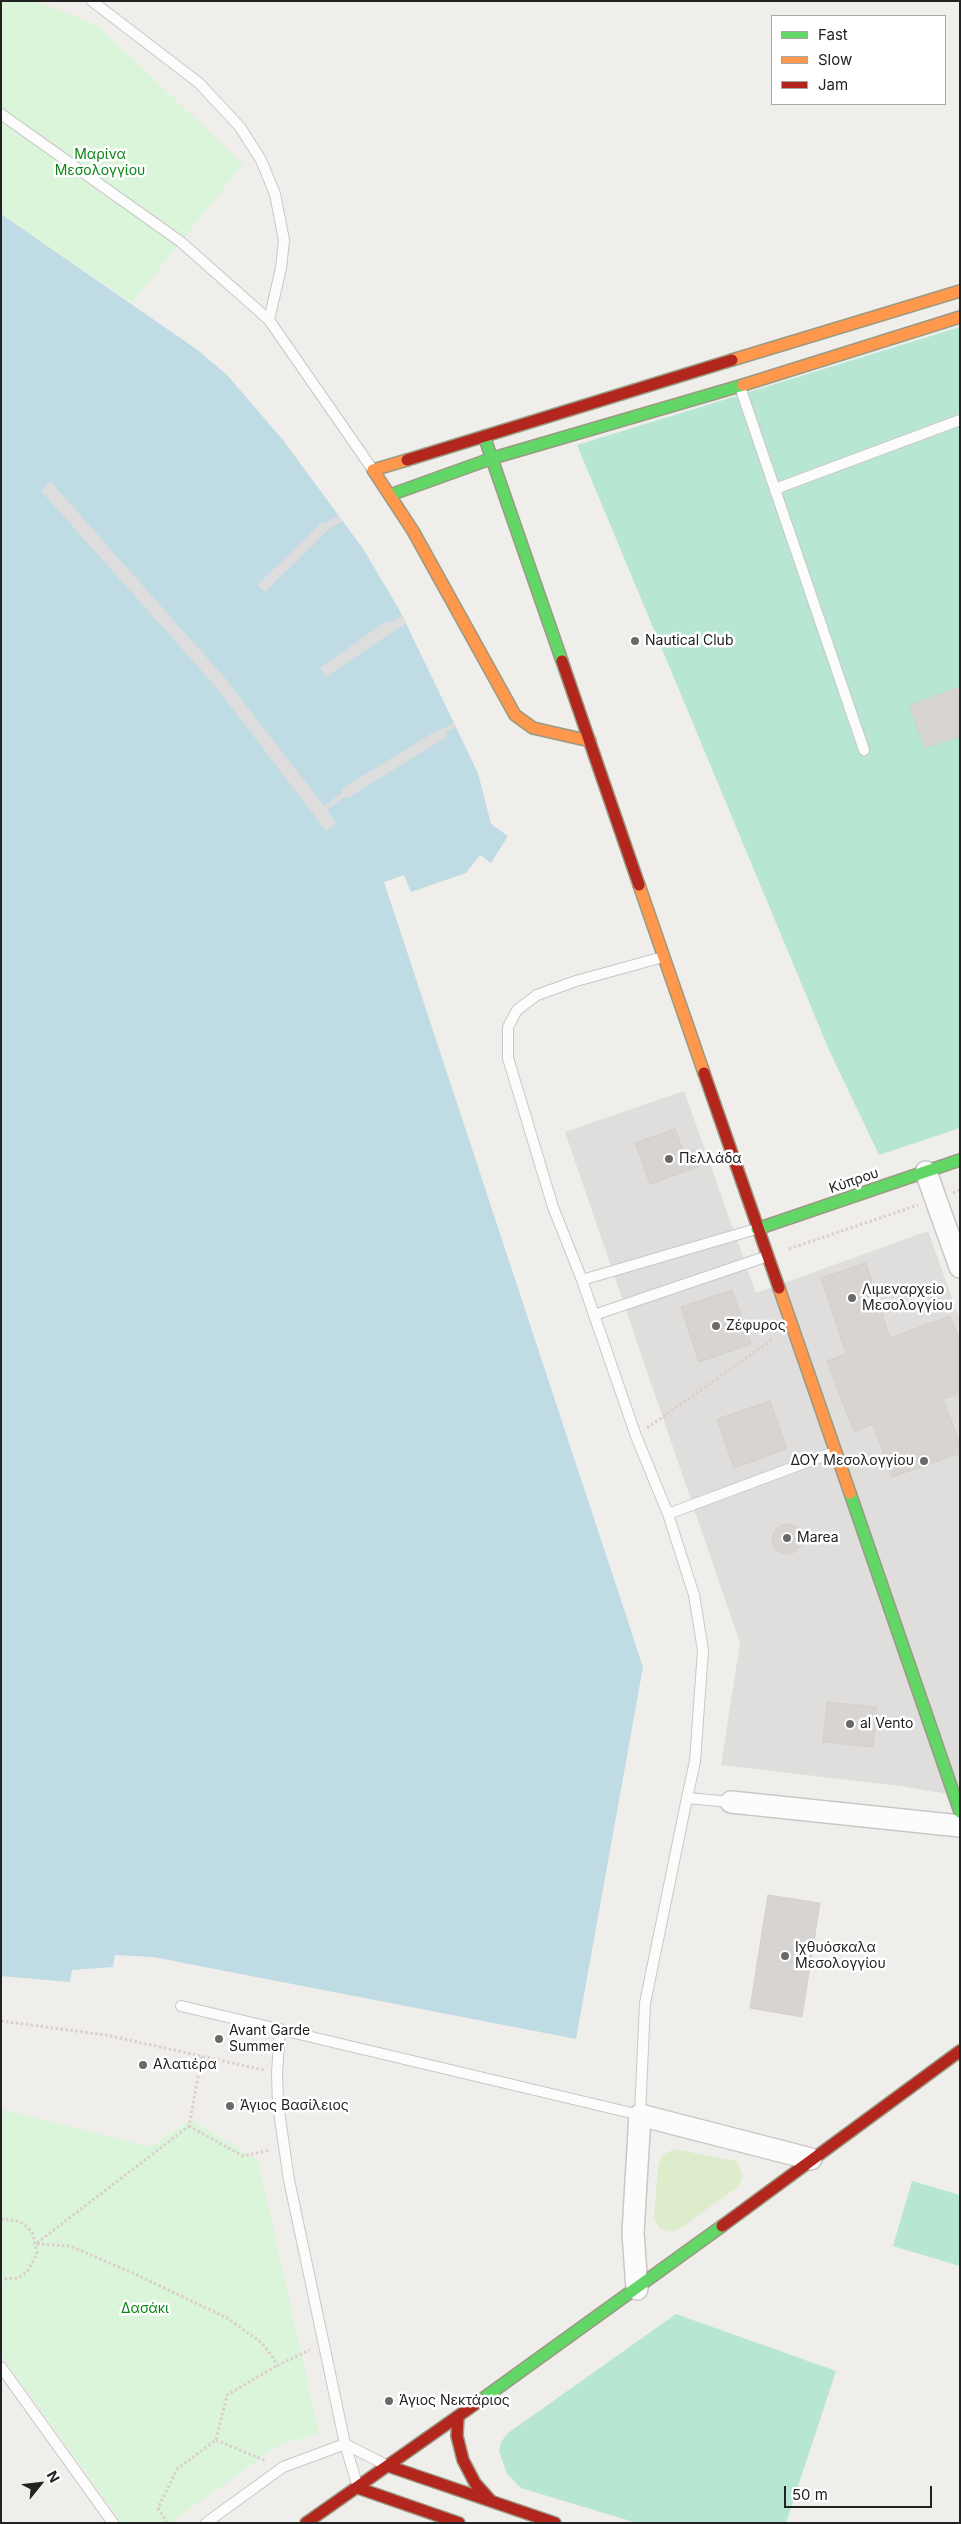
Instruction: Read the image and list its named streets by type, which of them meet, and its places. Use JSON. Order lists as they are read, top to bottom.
{
  "streets": {
    "street": ["Κύπρου"]
  },
  "parks": ["Μαρίνα Μεσολογγίου", "Δασάκι"],
  "places": [
    "Nautical Club",
    "Πελλάδα",
    "Λιμεναρχείο Μεσολογγίου",
    "Ζέφυρος",
    "ΔΟΥ Μεσολογγίου",
    "Marea",
    "al Vento",
    "Ιχθυόσκαλα Μεσολογγίου",
    "Avant Garde Summer",
    "Αλατιέρα",
    "Άγιος Βασίλειος",
    "Άγιος Νεκτάριος"
  ],
  "legend": ["Fast", "Slow", "Jam"],
  "scale_bar": "50 m",
  "north": "top right"
}
